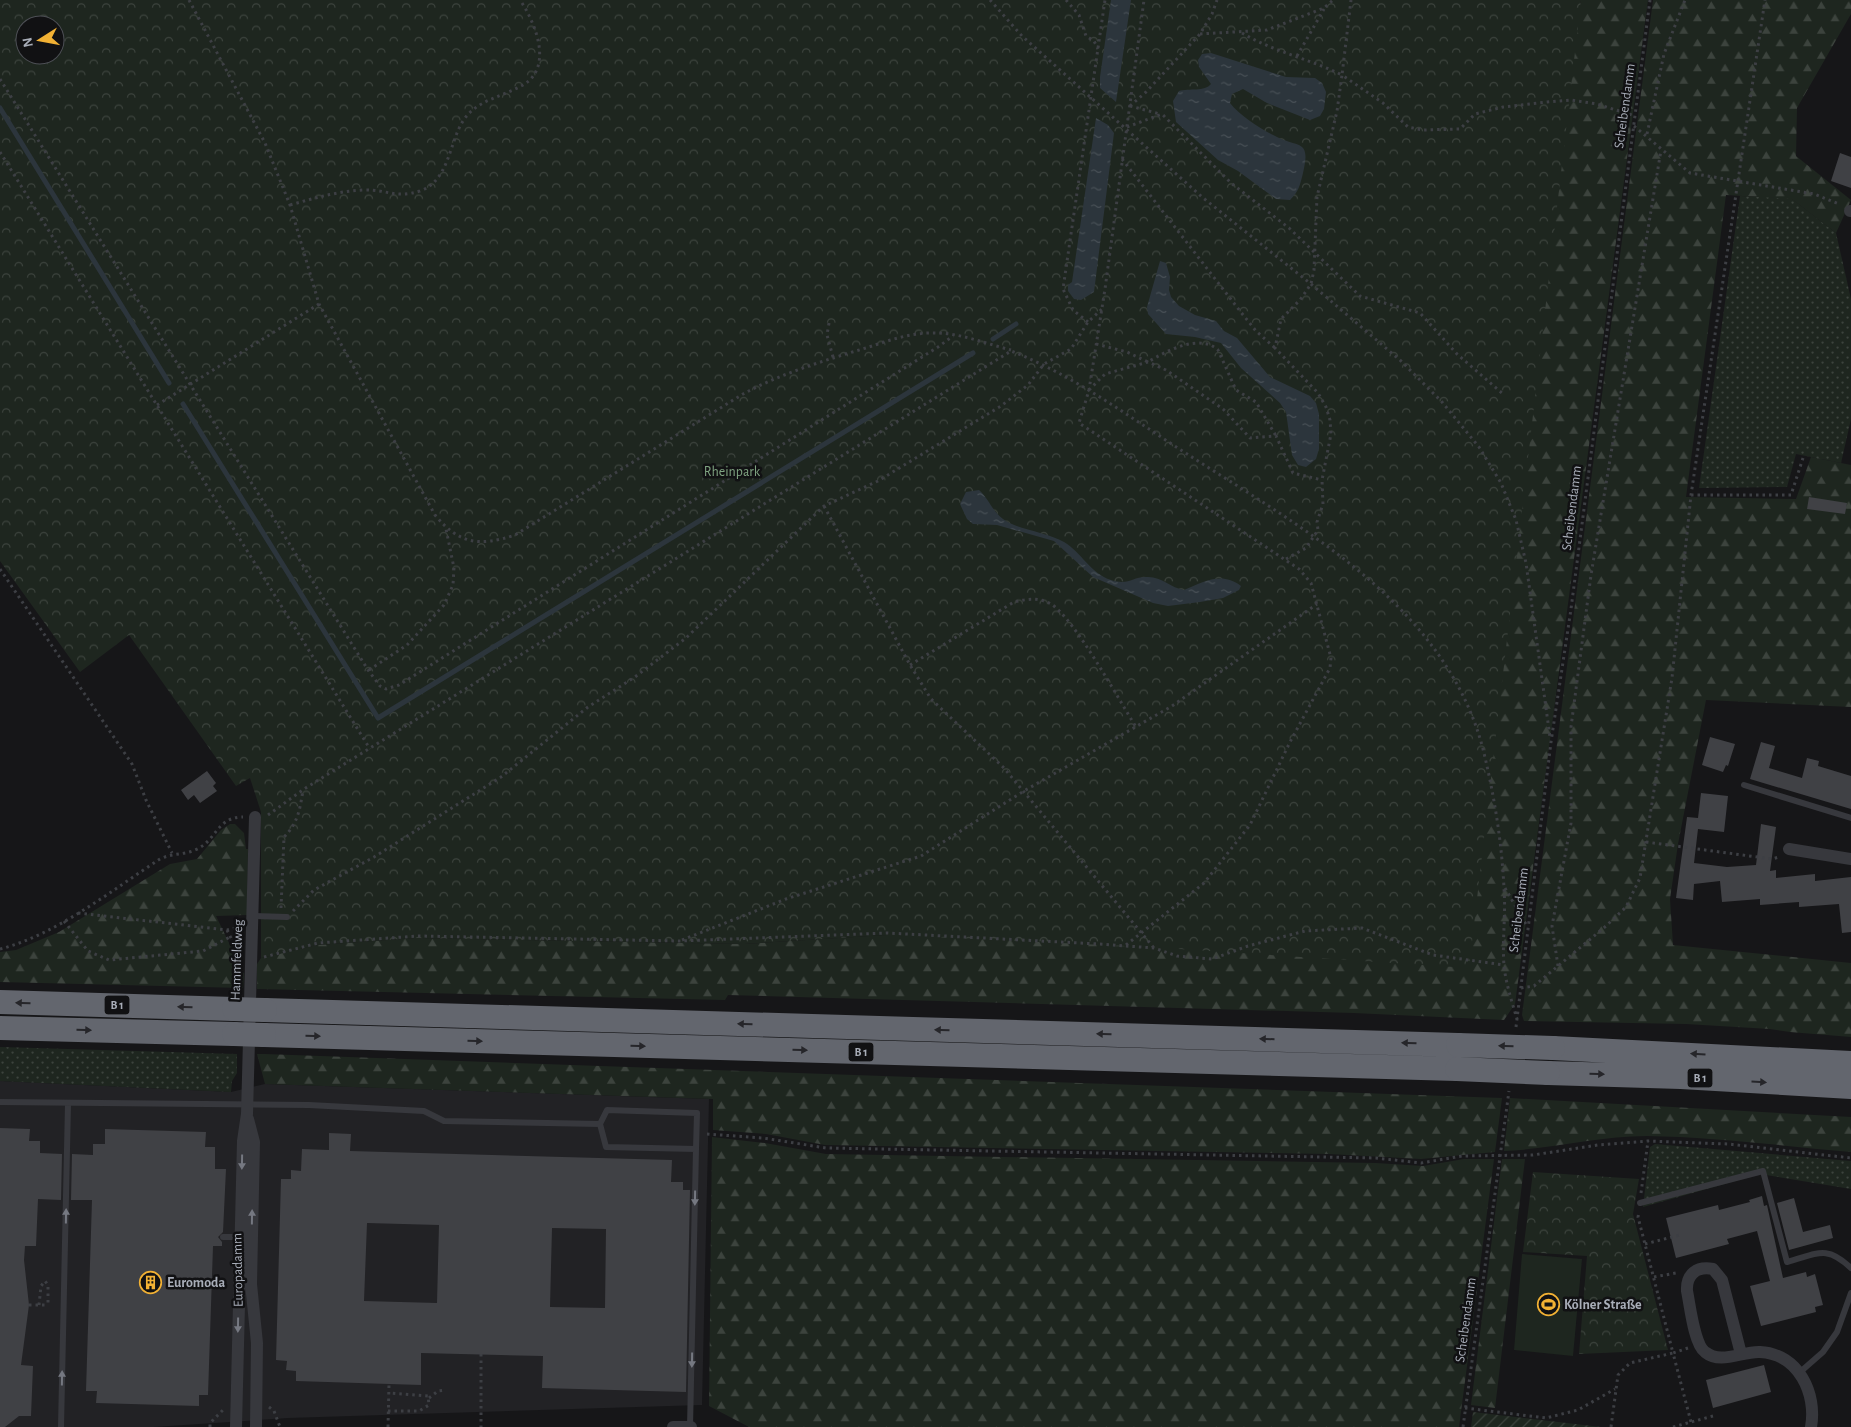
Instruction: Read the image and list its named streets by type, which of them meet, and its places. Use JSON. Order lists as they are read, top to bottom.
{
  "streets": {
    "highway": ["B 1"],
    "street": ["Hammfeldweg", "Europadamm"],
    "path": ["Scheibendamm"]
  },
  "crossings": [
    ["Hammfeldweg", "Europadamm"]
  ],
  "parks": ["Rheinpark"],
  "places": {
    "building": ["Euromoda"],
    "sports": ["Kölner Straße"]
  },
  "north": "left"
}
